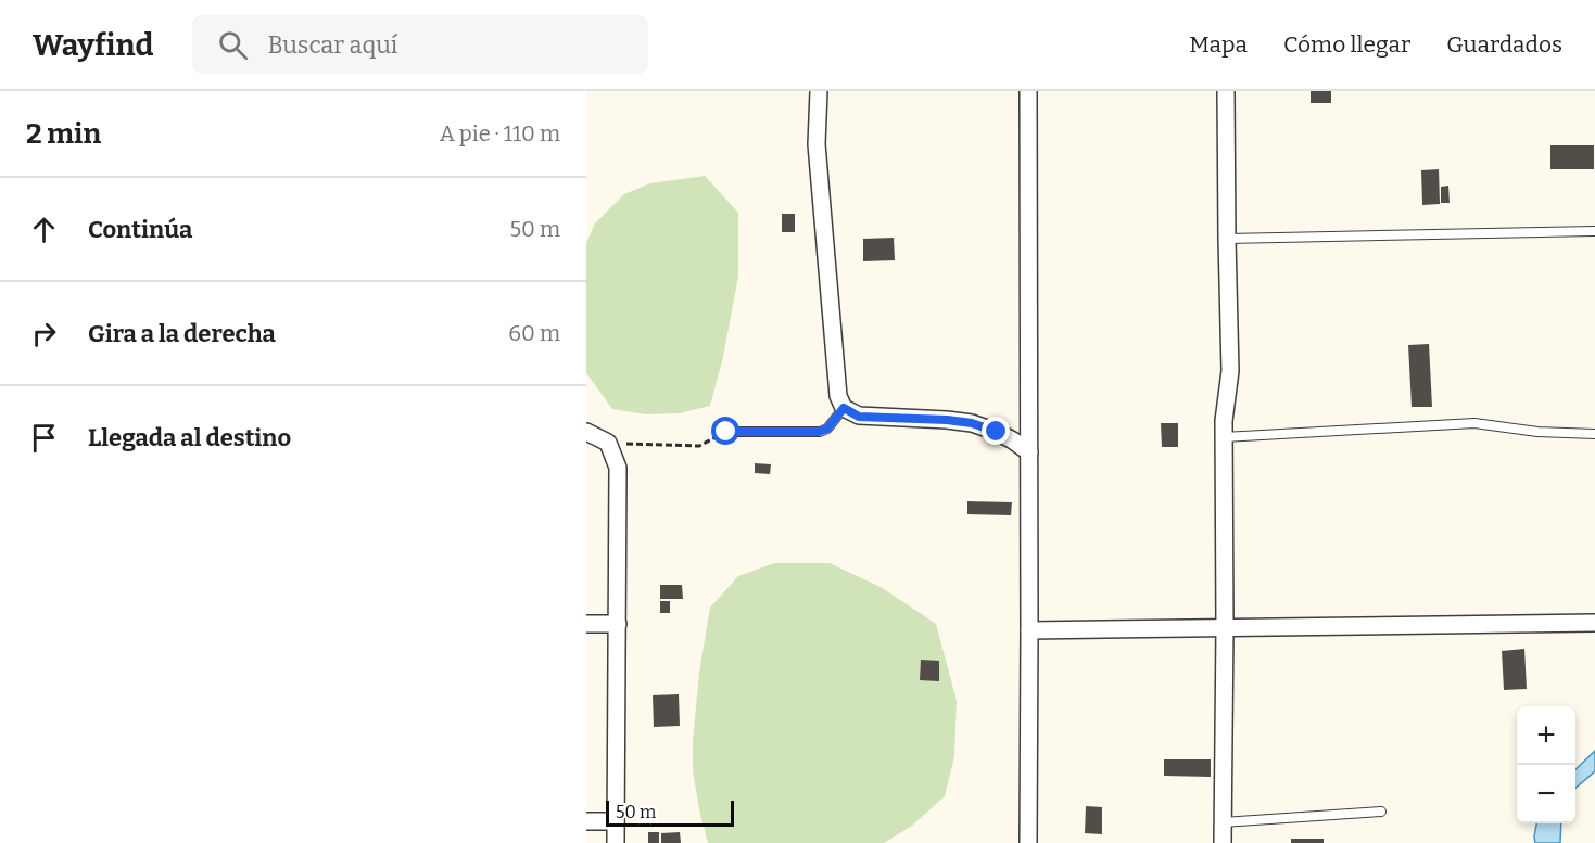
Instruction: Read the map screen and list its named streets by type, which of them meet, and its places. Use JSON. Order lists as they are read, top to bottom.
{
  "scale_bar": "50 m",
  "page": {
    "header": "Wayfind",
    "search": "Buscar aquí",
    "nav": ["Mapa", "Cómo llegar", "Guardados"],
    "heading": ["2 min", "A pie · 110 m"],
    "list": [
      ["Continúa", "50 m"],
      ["Gira a la derecha", "60 m"],
      "Llegada al destino"
    ],
    "map_buttons": ["+", "−"],
    "scale": "50 m"
  }
}
